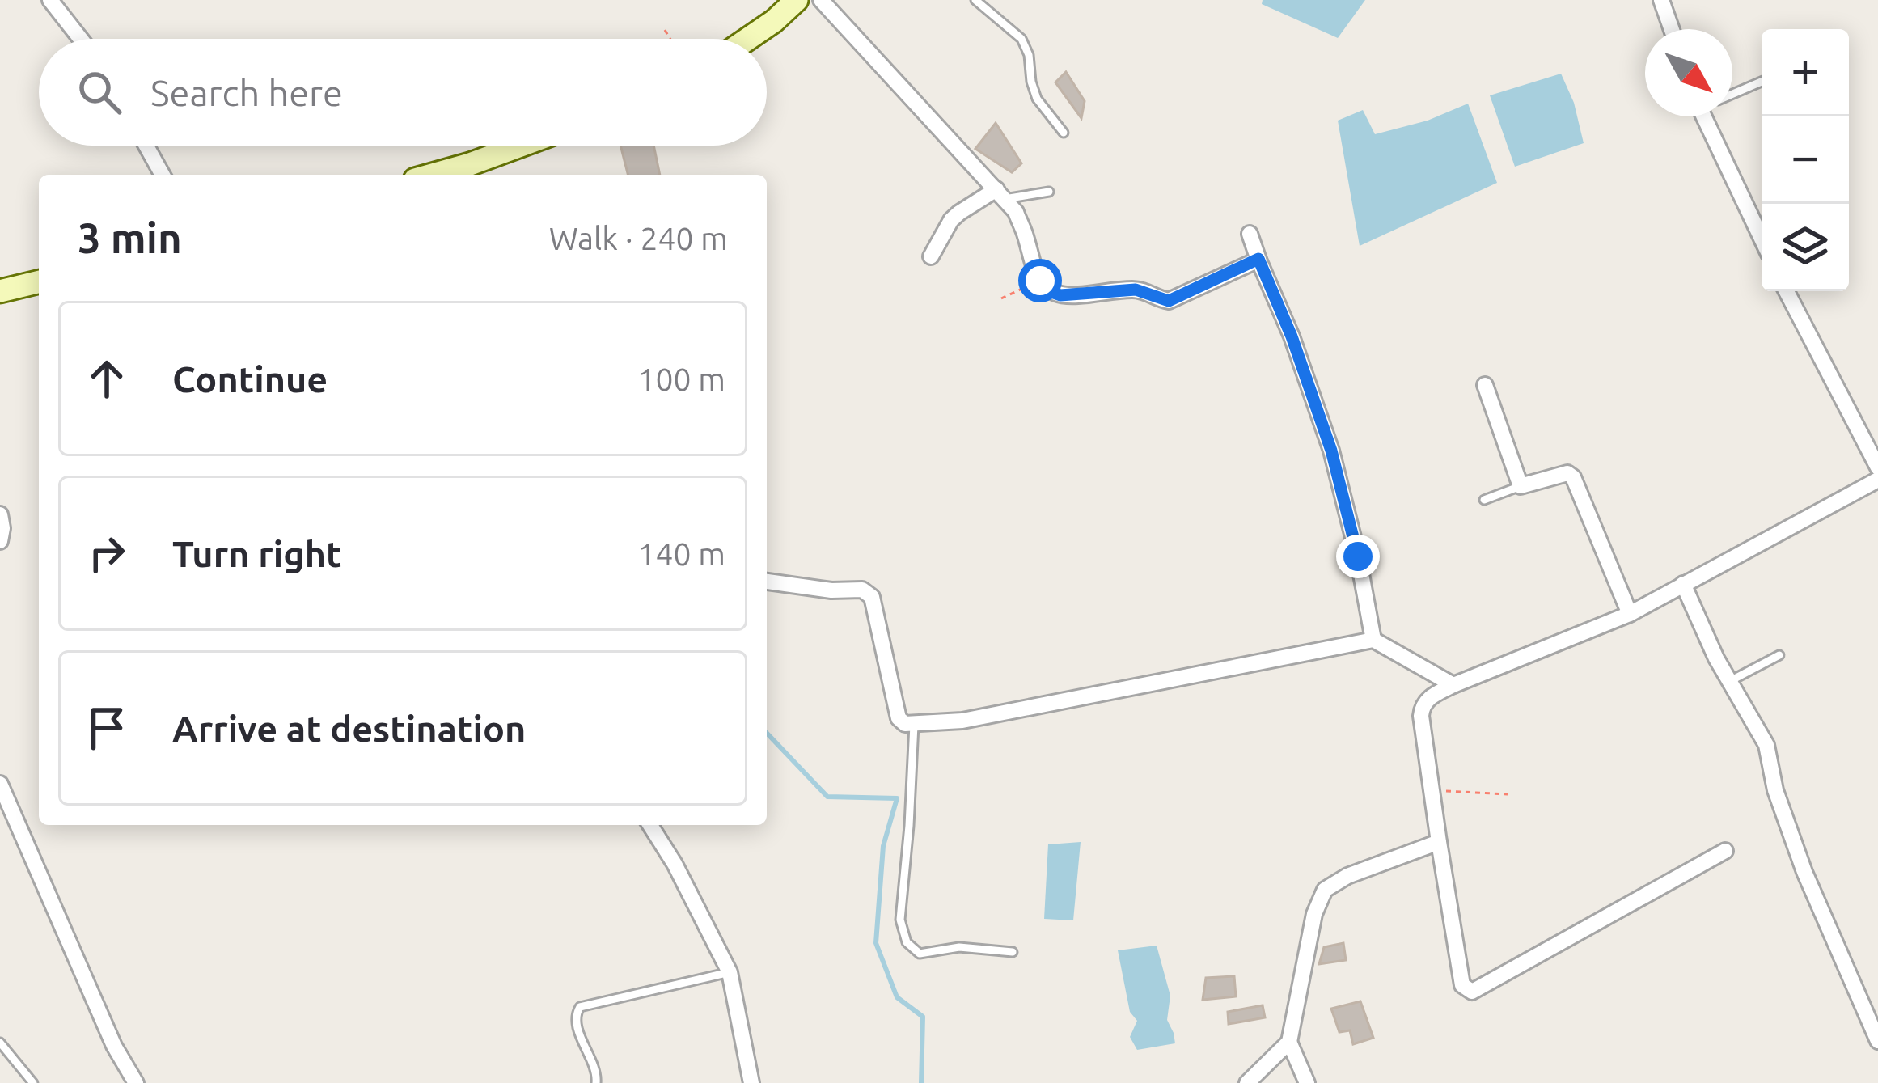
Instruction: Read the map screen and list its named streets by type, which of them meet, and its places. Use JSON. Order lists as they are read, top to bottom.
{
  "north": "bottom right",
  "page": {
    "map_buttons": ["+", "−"],
    "search": "Search here",
    "heading": ["3 min", "Walk · 240 m"],
    "list": [
      ["Continue", "100 m"],
      ["Turn right", "140 m"],
      "Arrive at destination"
    ]
  }
}
